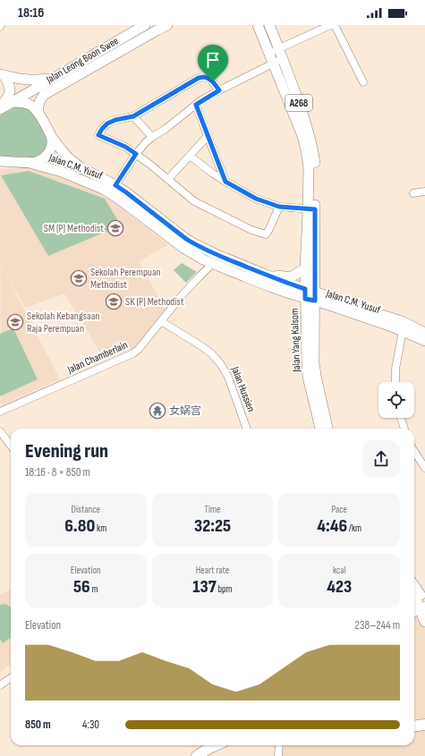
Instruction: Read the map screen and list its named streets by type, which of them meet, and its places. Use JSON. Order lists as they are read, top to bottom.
{
  "streets": {
    "main road": [
      "Jalan Leong Boon Swee",
      "A268",
      "Jalan C.M. Yusuf",
      "Jalan Yang Kalsom"
    ],
    "street": ["Jalan Chamberlain", "Jalan Hussien"]
  },
  "crossings": [
    ["Jalan Leong Boon Swee", "Jalan C.M. Yusuf"],
    ["A268", "Jalan C.M. Yusuf"],
    ["A268", "Jalan Yang Kalsom"],
    ["Jalan C.M. Yusuf", "Jalan Yang Kalsom"],
    ["Jalan C.M. Yusuf", "Jalan Chamberlain"],
    ["Jalan Chamberlain", "Jalan Hussien"]
  ],
  "places": {
    "school or university": [
      "SM (P) Methodist",
      "Sekolah Perempuan Methodist",
      "SK (P) Methodist",
      "Sekolah Kebangsaan Raja Perempuan"
    ],
    "temple": ["女娲宫"]
  },
  "page": {
    "status": "18:16",
    "heading": ["Evening run", "18:16 · 8 × 850 m"],
    "stats": [
      ["Distance", "6.80 km"],
      ["Time", "32:25"],
      ["Pace", "4:46 /km"],
      ["Elevation", "56 m"],
      ["Heart rate", "137 bpm"],
      ["kcal", "423"]
    ],
    "chart": ["Elevation", "238–244 m"],
    "list": [
      {
        "name": "850 m",
        "note": "4:30"
      }
    ]
  }
}
